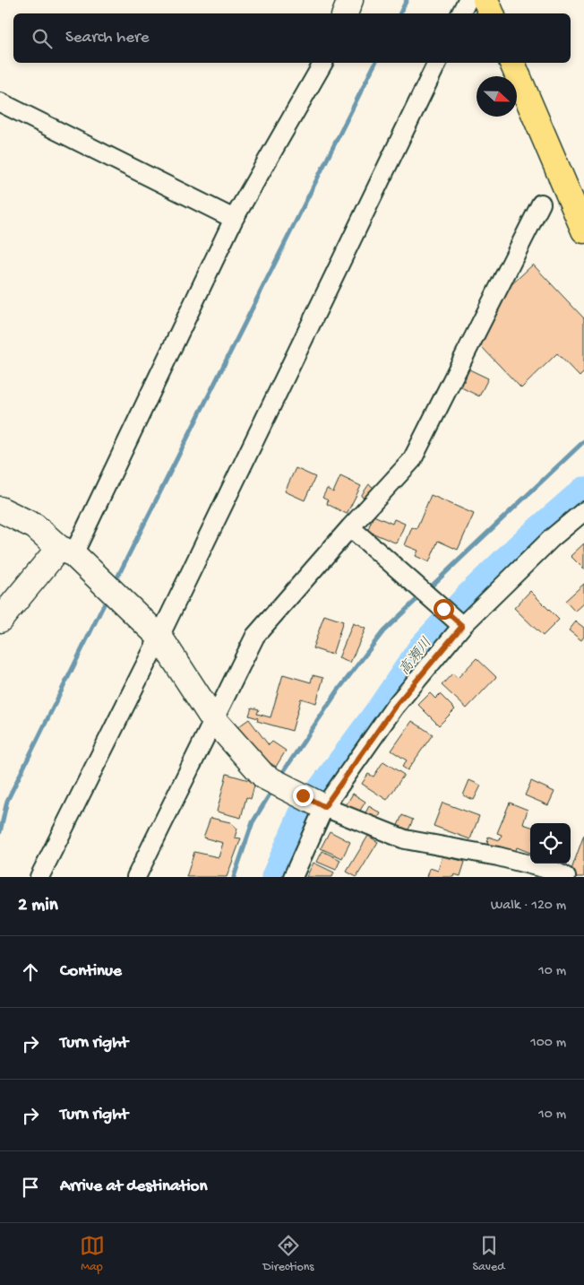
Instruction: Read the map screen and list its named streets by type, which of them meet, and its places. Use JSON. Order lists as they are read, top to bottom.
{
  "water": ["高瀬川"],
  "north": "right",
  "page": {
    "search": "Search here",
    "heading": ["2 min", "Walk · 120 m"],
    "list": [
      ["Continue", "10 m"],
      ["Turn right", "100 m"],
      ["Turn right", "10 m"],
      "Arrive at destination"
    ],
    "nav": ["Map", "Directions", "Saved"]
  }
}
